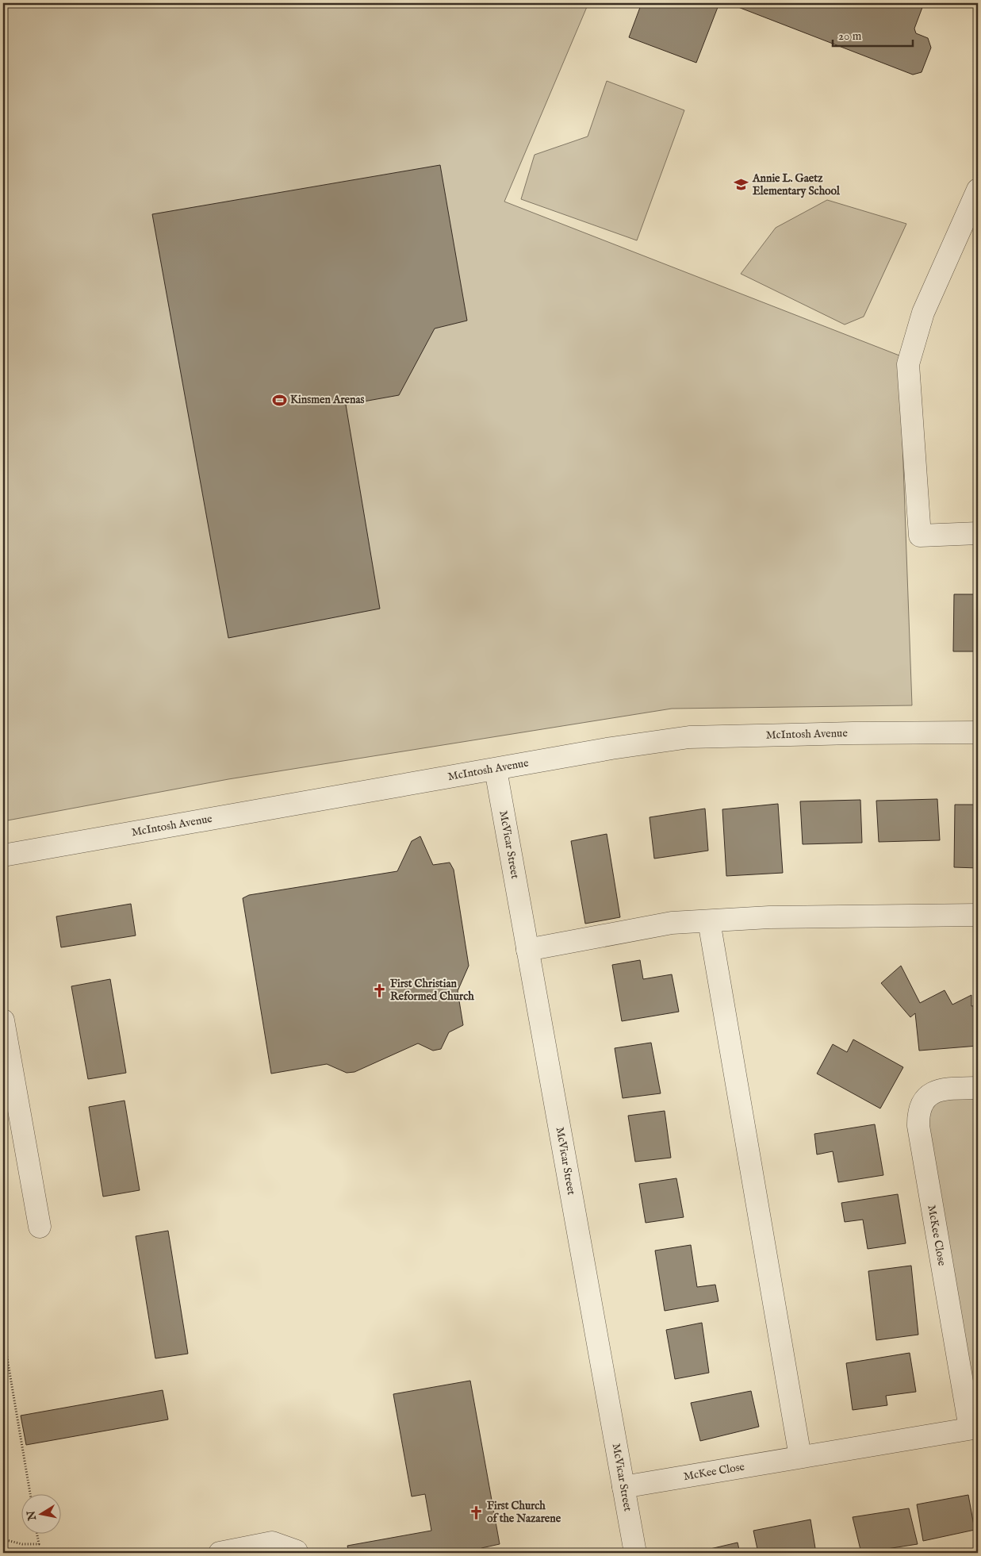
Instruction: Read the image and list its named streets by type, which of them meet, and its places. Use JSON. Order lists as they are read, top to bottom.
{
  "streets": {
    "street": ["McIntosh Avenue", "McVicar Street", "McKee Close"]
  },
  "crossings": [
    ["McIntosh Avenue", "McVicar Street"],
    ["McVicar Street", "McKee Close"]
  ],
  "places": {
    "school or university": ["Annie L. Gaetz Elementary School"],
    "sports": ["Kinsmen Arenas"],
    "church": ["First Christian Reformed Church", "First Church of the Nazarene"]
  },
  "scale_bar": "20 m",
  "north": "left"
}
